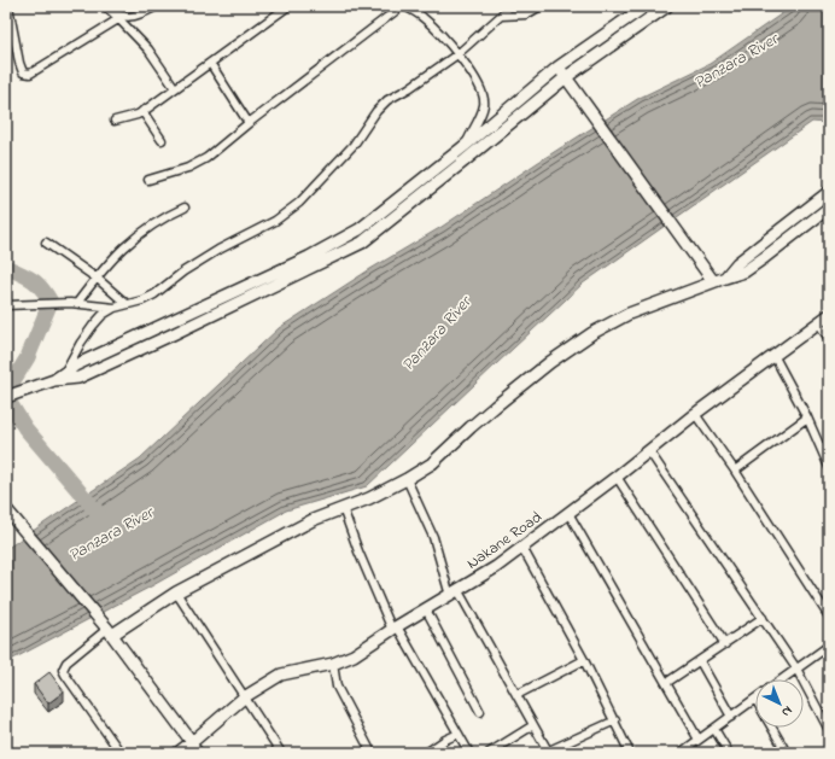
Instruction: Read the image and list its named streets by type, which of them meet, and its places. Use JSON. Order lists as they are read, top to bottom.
{
  "streets": {
    "street": ["Nakane Road"]
  },
  "water": ["Panzara River"],
  "north": "bottom right"
}
